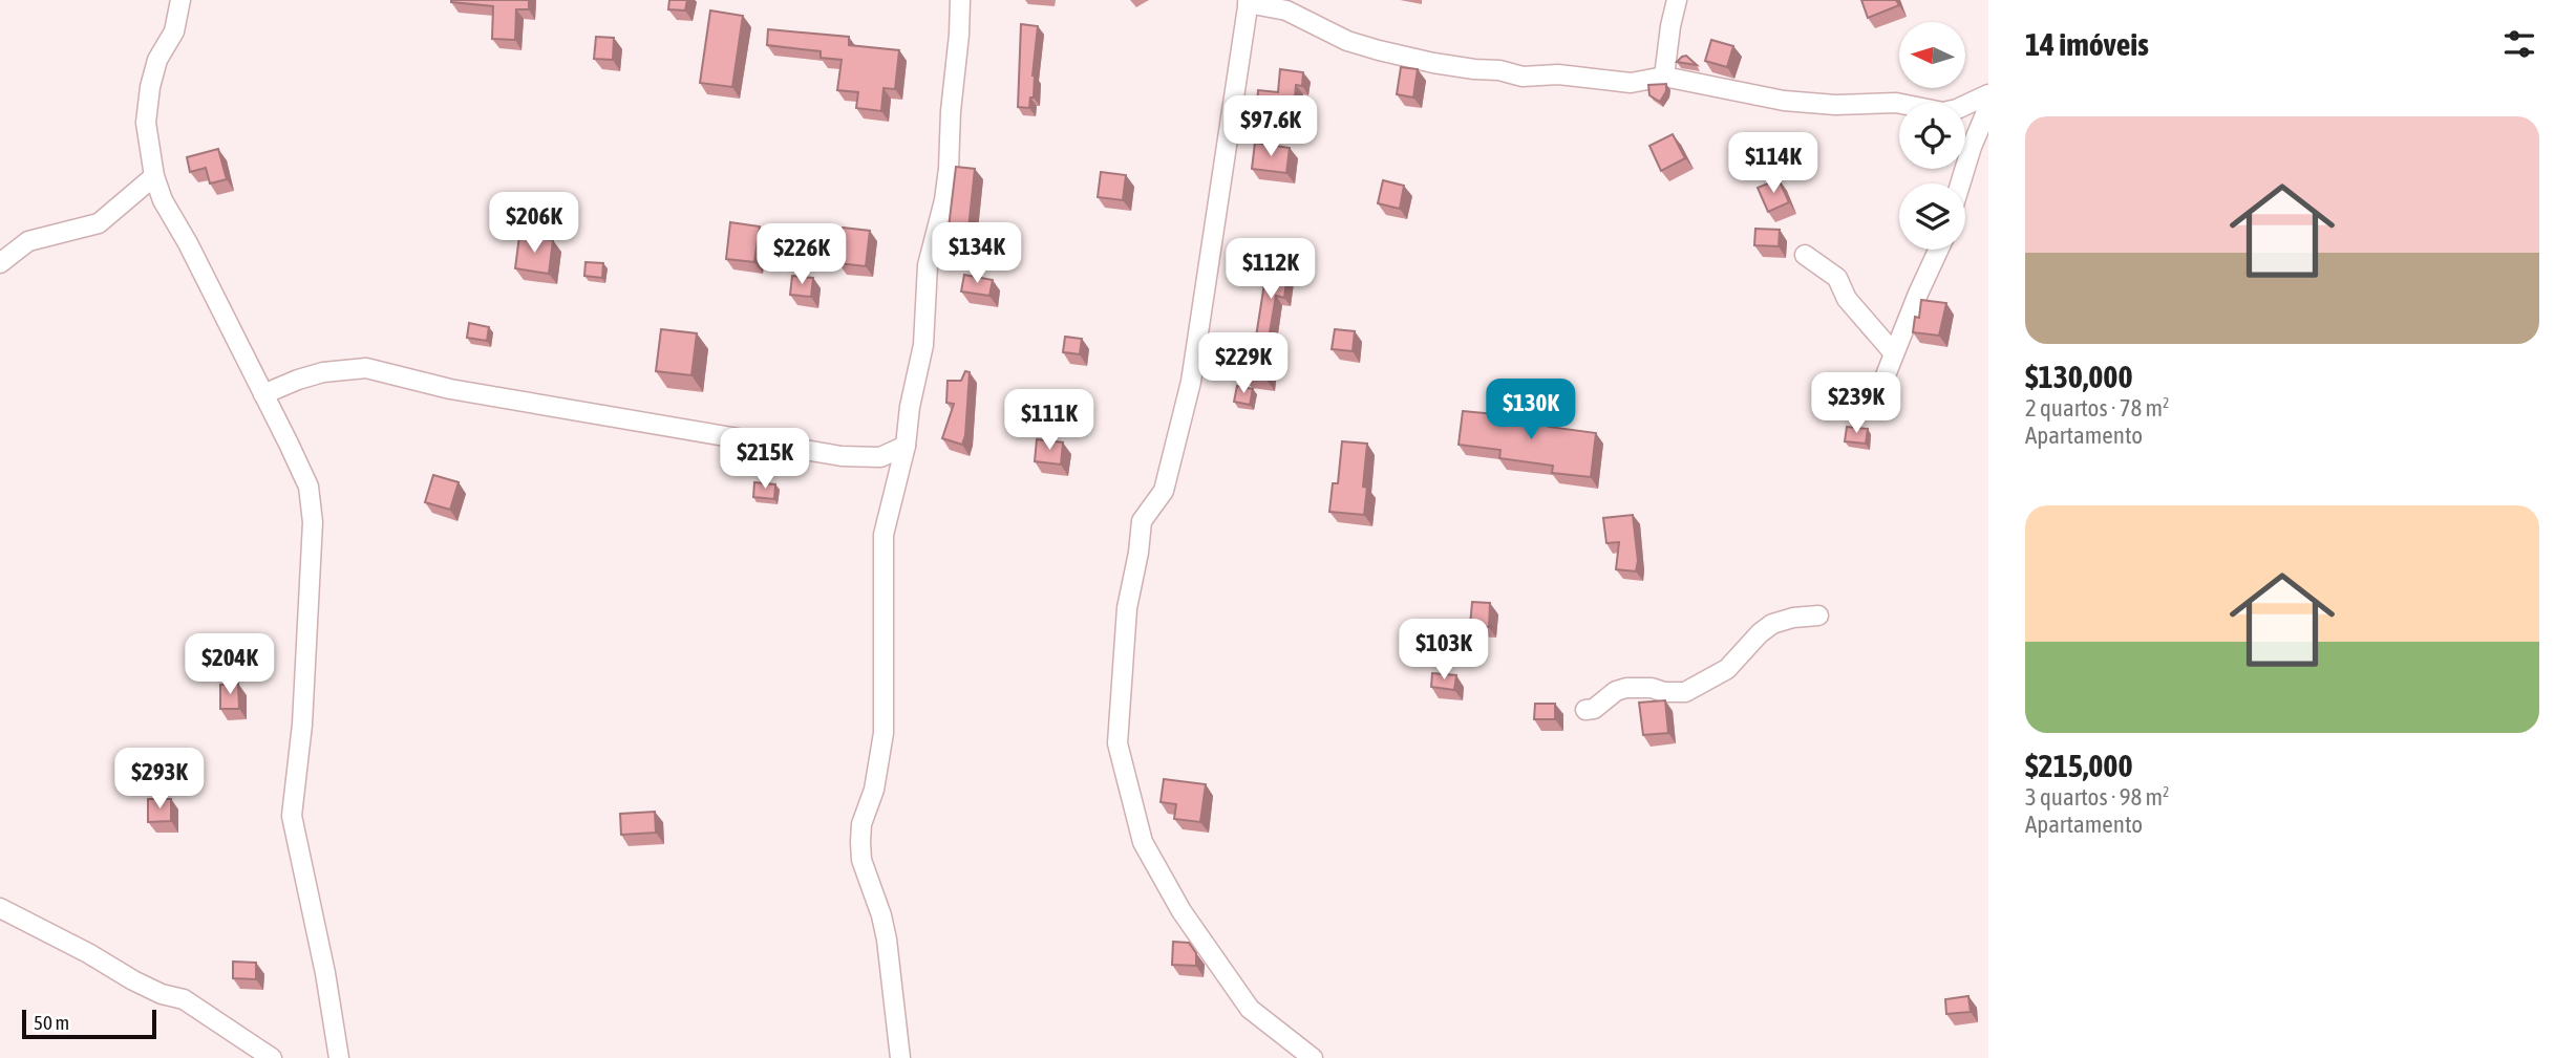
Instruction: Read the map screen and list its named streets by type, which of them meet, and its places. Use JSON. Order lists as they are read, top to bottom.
{
  "scale_bar": "50 m",
  "north": "left",
  "page": {
    "heading": "14 imóveis",
    "list": [
      {
        "name": "$130,000",
        "note": "2 quartos · 78 m² · Apartamento"
      },
      {
        "name": "$215,000",
        "note": "3 quartos · 98 m² · Apartamento"
      }
    ],
    "price": [
      "$97.6K",
      "$114K",
      "$206K",
      "$134K",
      "$226K",
      "$112K",
      "$229K",
      "$239K",
      "$130K",
      "$111K",
      "$215K",
      "$103K",
      "$204K",
      "$293K"
    ],
    "scale": "50 m"
  }
}
